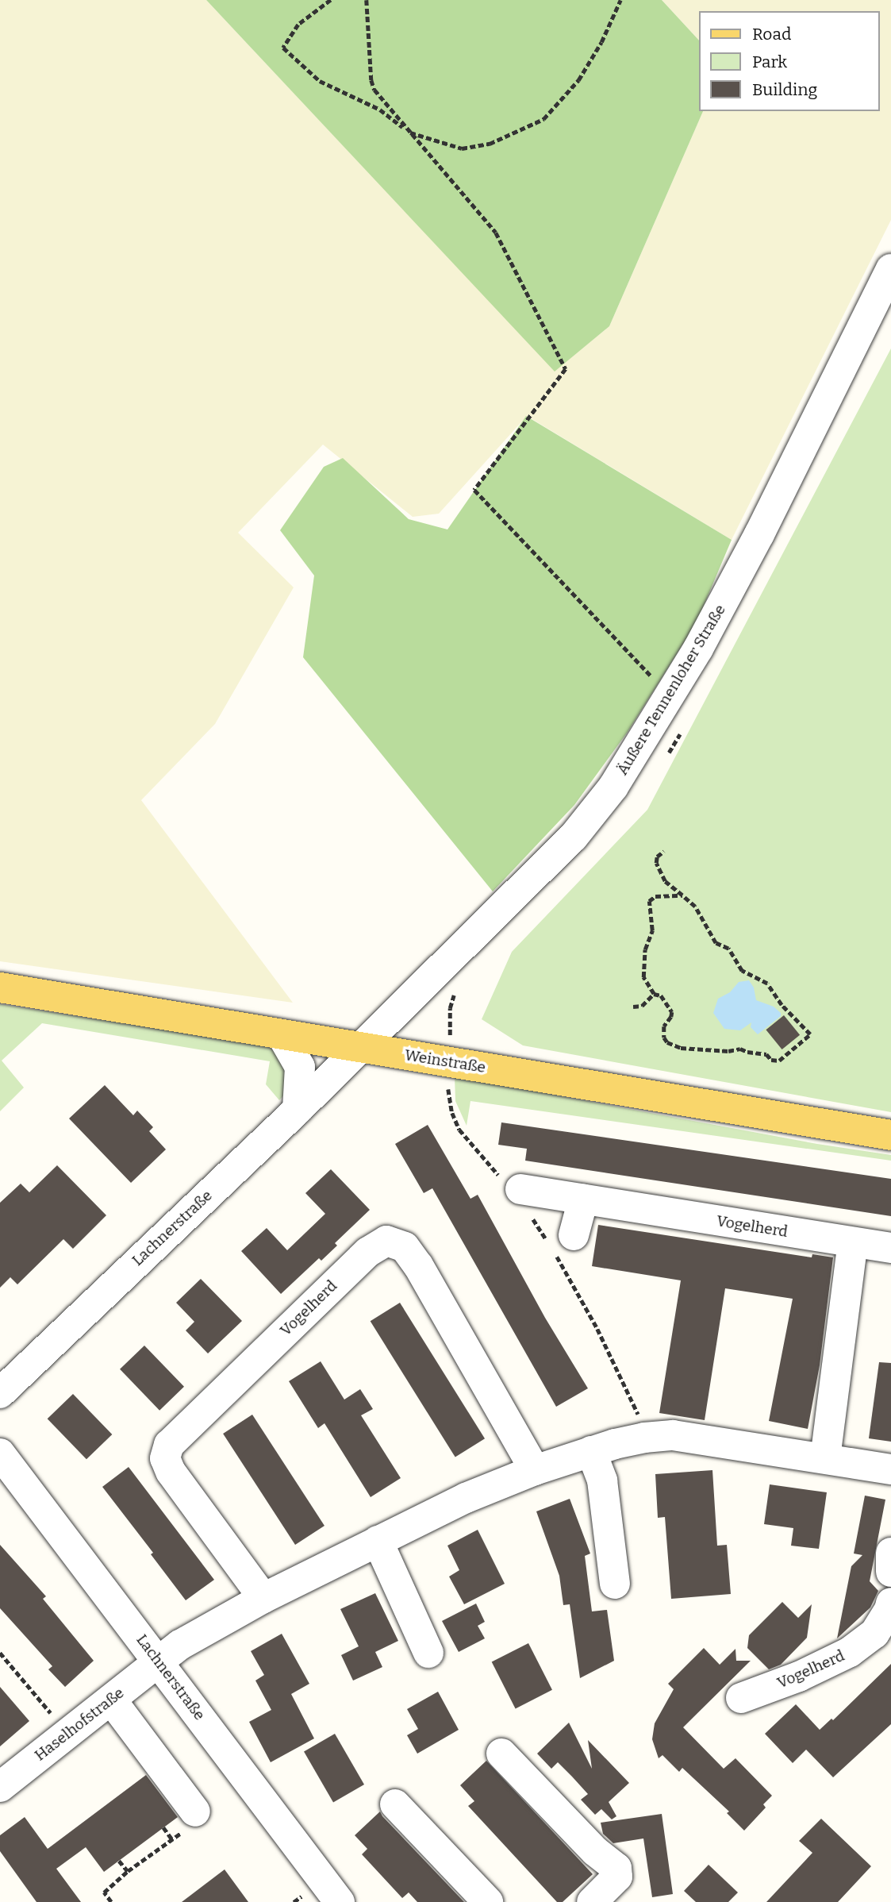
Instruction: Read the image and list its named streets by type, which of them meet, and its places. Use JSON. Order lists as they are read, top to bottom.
{
  "streets": {
    "main road": ["Weinstraße"],
    "street": [
      "Äußere Tennenloher Straße",
      "Vogelherd",
      "Lachnerstraße",
      "Haselhofstraße"
    ]
  },
  "crossings": [
    ["Äußere Tennenloher Straße", "Weinstraße"],
    ["Äußere Tennenloher Straße", "Lachnerstraße"],
    ["Weinstraße", "Lachnerstraße"],
    ["Lachnerstraße", "Haselhofstraße"]
  ],
  "legend": ["Road", "Park", "Building"]
}
